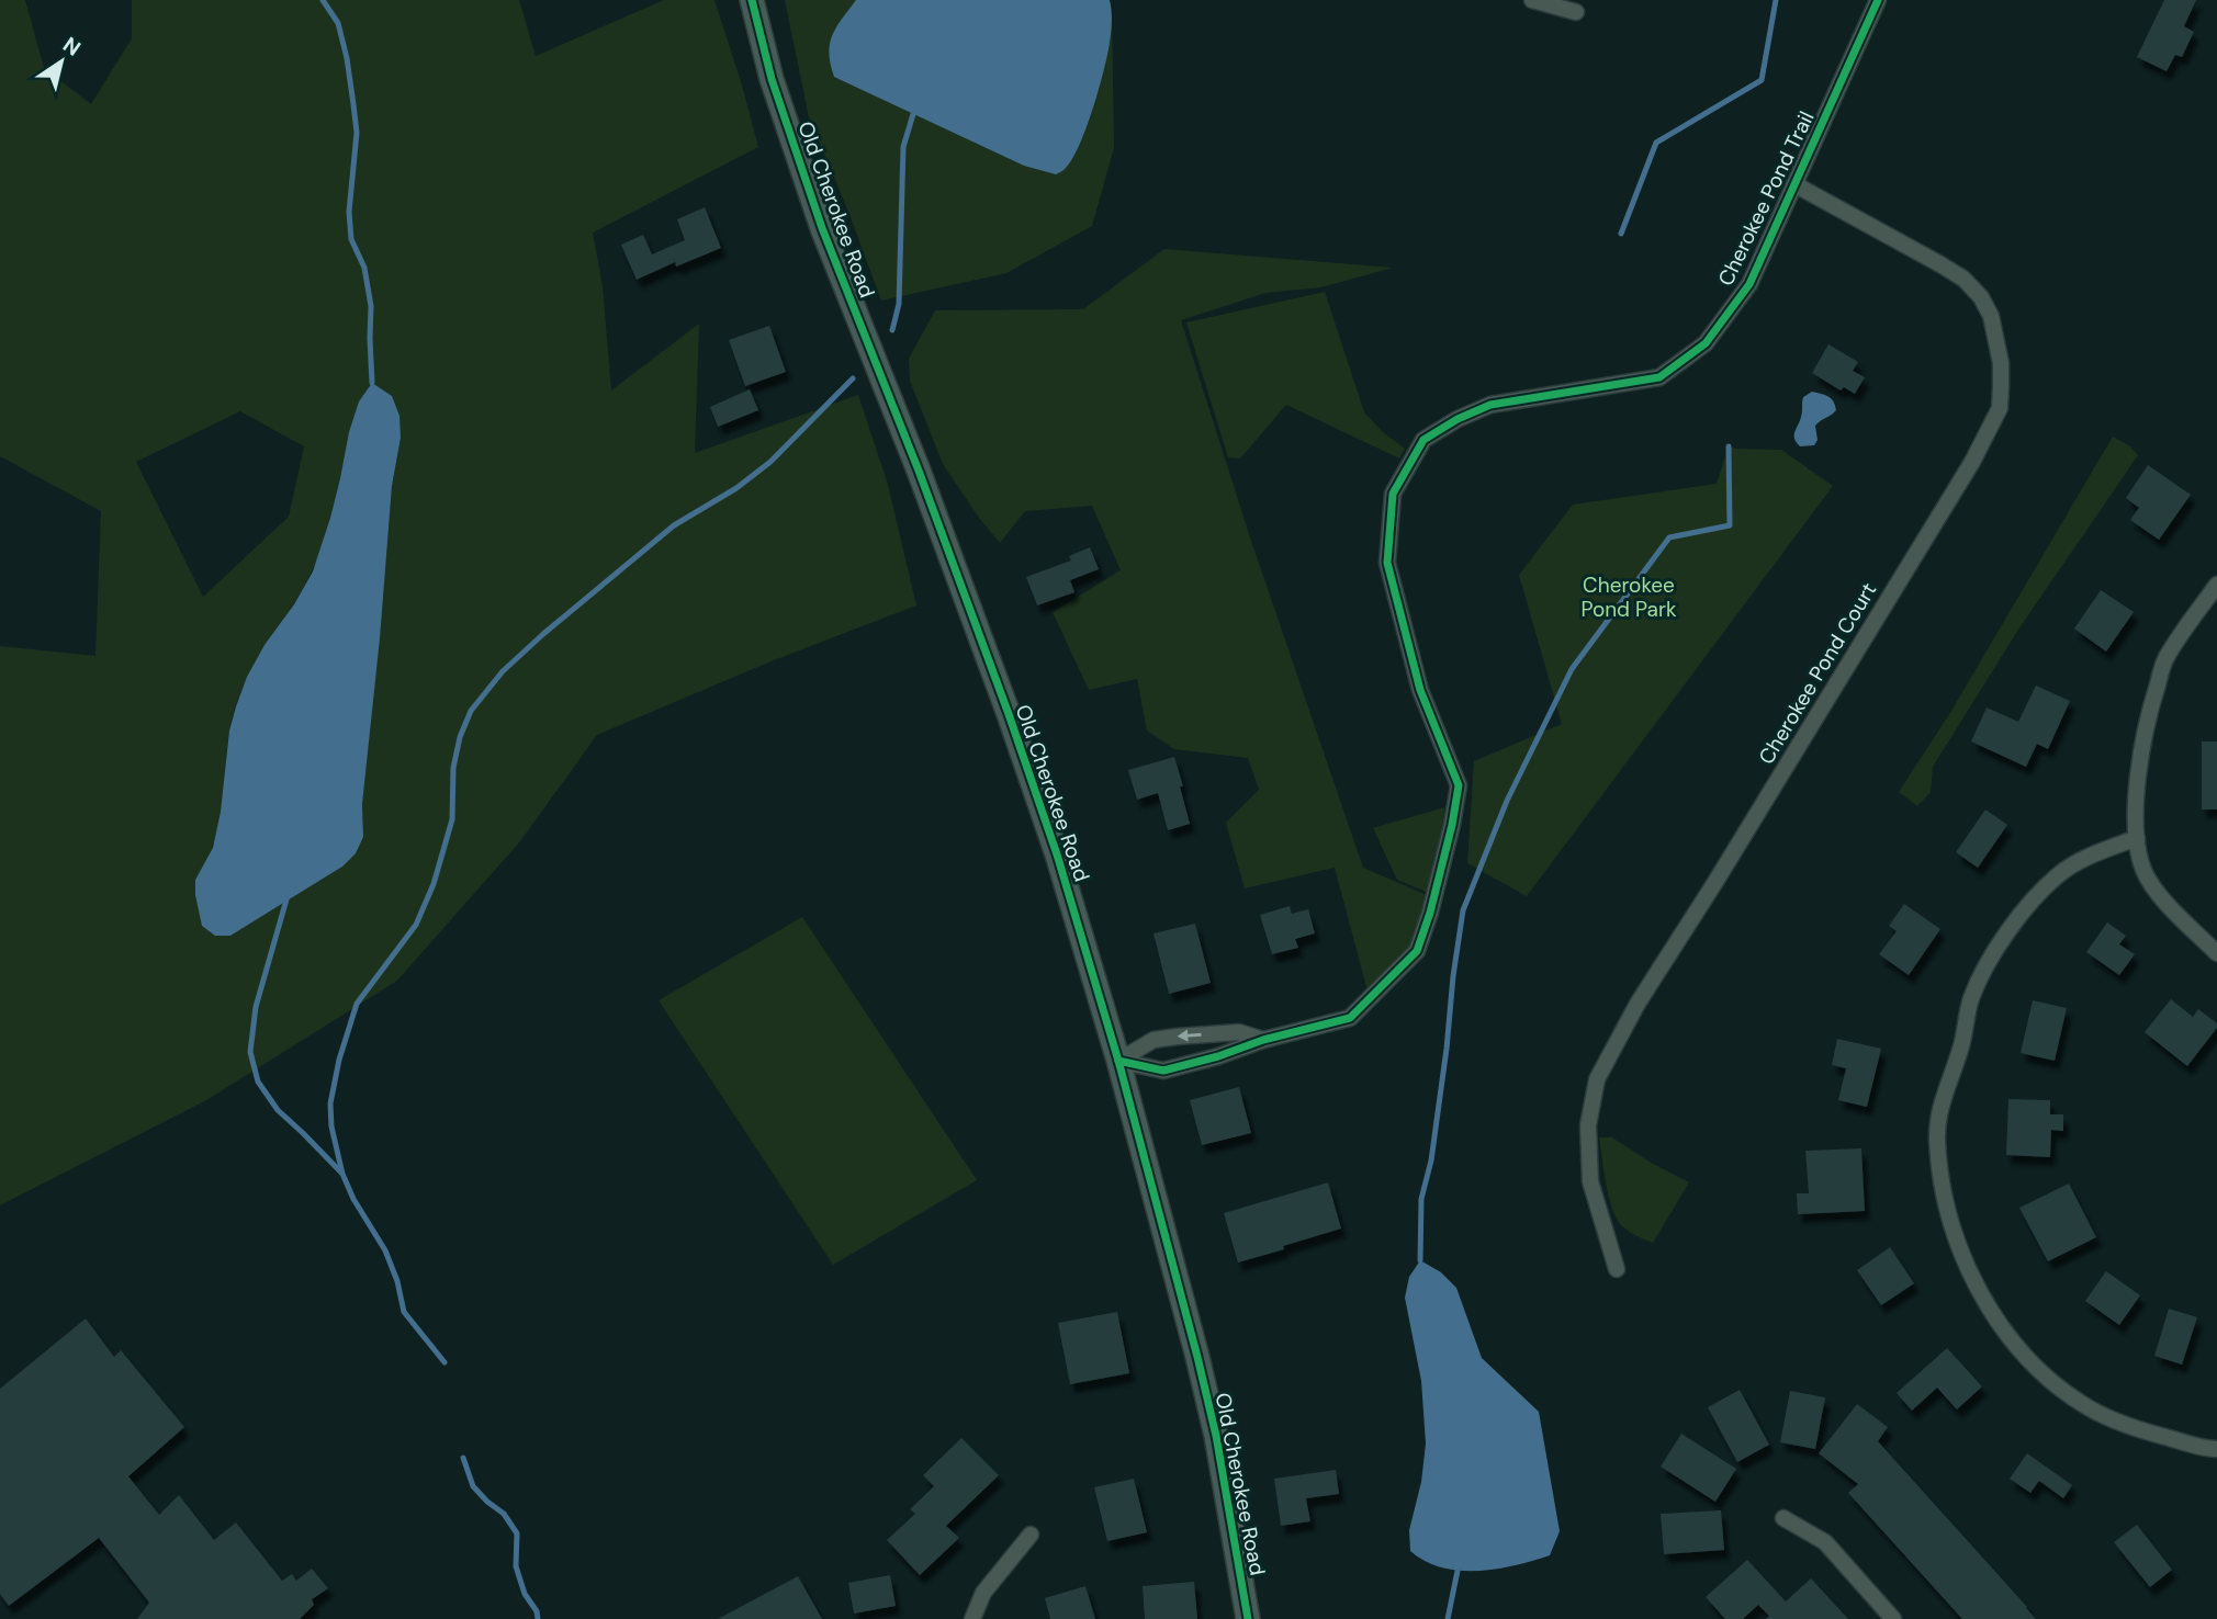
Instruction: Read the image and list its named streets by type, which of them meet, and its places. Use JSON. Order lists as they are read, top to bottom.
{
  "streets": {
    "street": ["Cherokee Pond Trail", "Old Cherokee Road", "Cherokee Pond Court"]
  },
  "crossings": [
    ["Cherokee Pond Trail", "Old Cherokee Road"],
    ["Cherokee Pond Trail", "Cherokee Pond Court"]
  ],
  "parks": ["Cherokee Pond Park"],
  "north": "top right"
}
